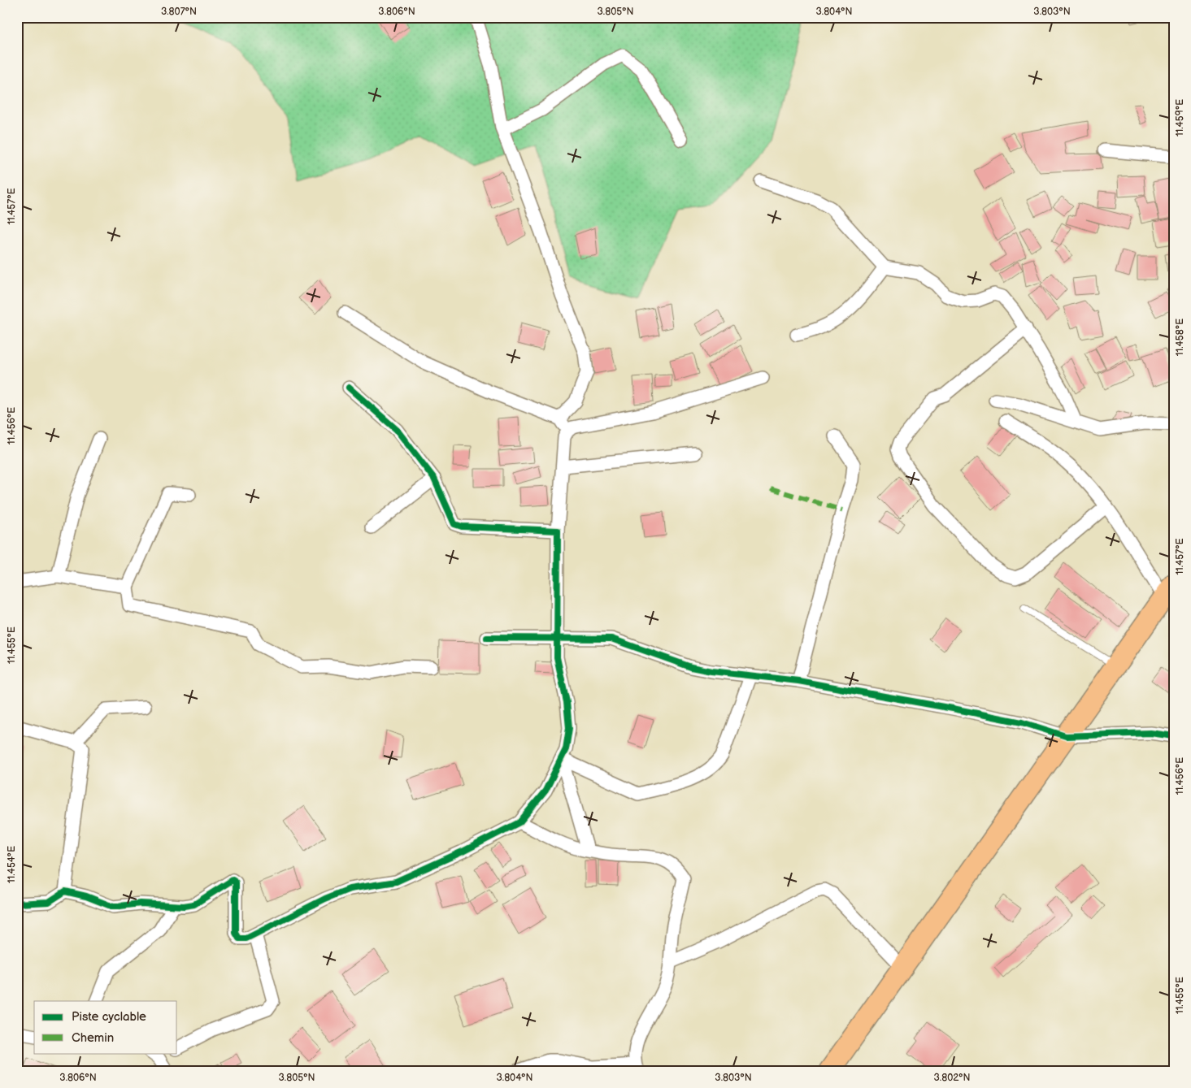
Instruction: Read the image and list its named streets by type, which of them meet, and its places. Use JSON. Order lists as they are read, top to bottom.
{
  "legend": ["Piste cyclable", "Chemin"],
  "coordinates": [
    "3.807°N",
    "3.806°N",
    "3.805°N",
    "3.804°N",
    "3.803°N",
    "11.459°E",
    "11.457°E",
    "11.458°E",
    "11.456°E",
    "11.455°E",
    "11.454°E",
    "3.802°N"
  ]
}
